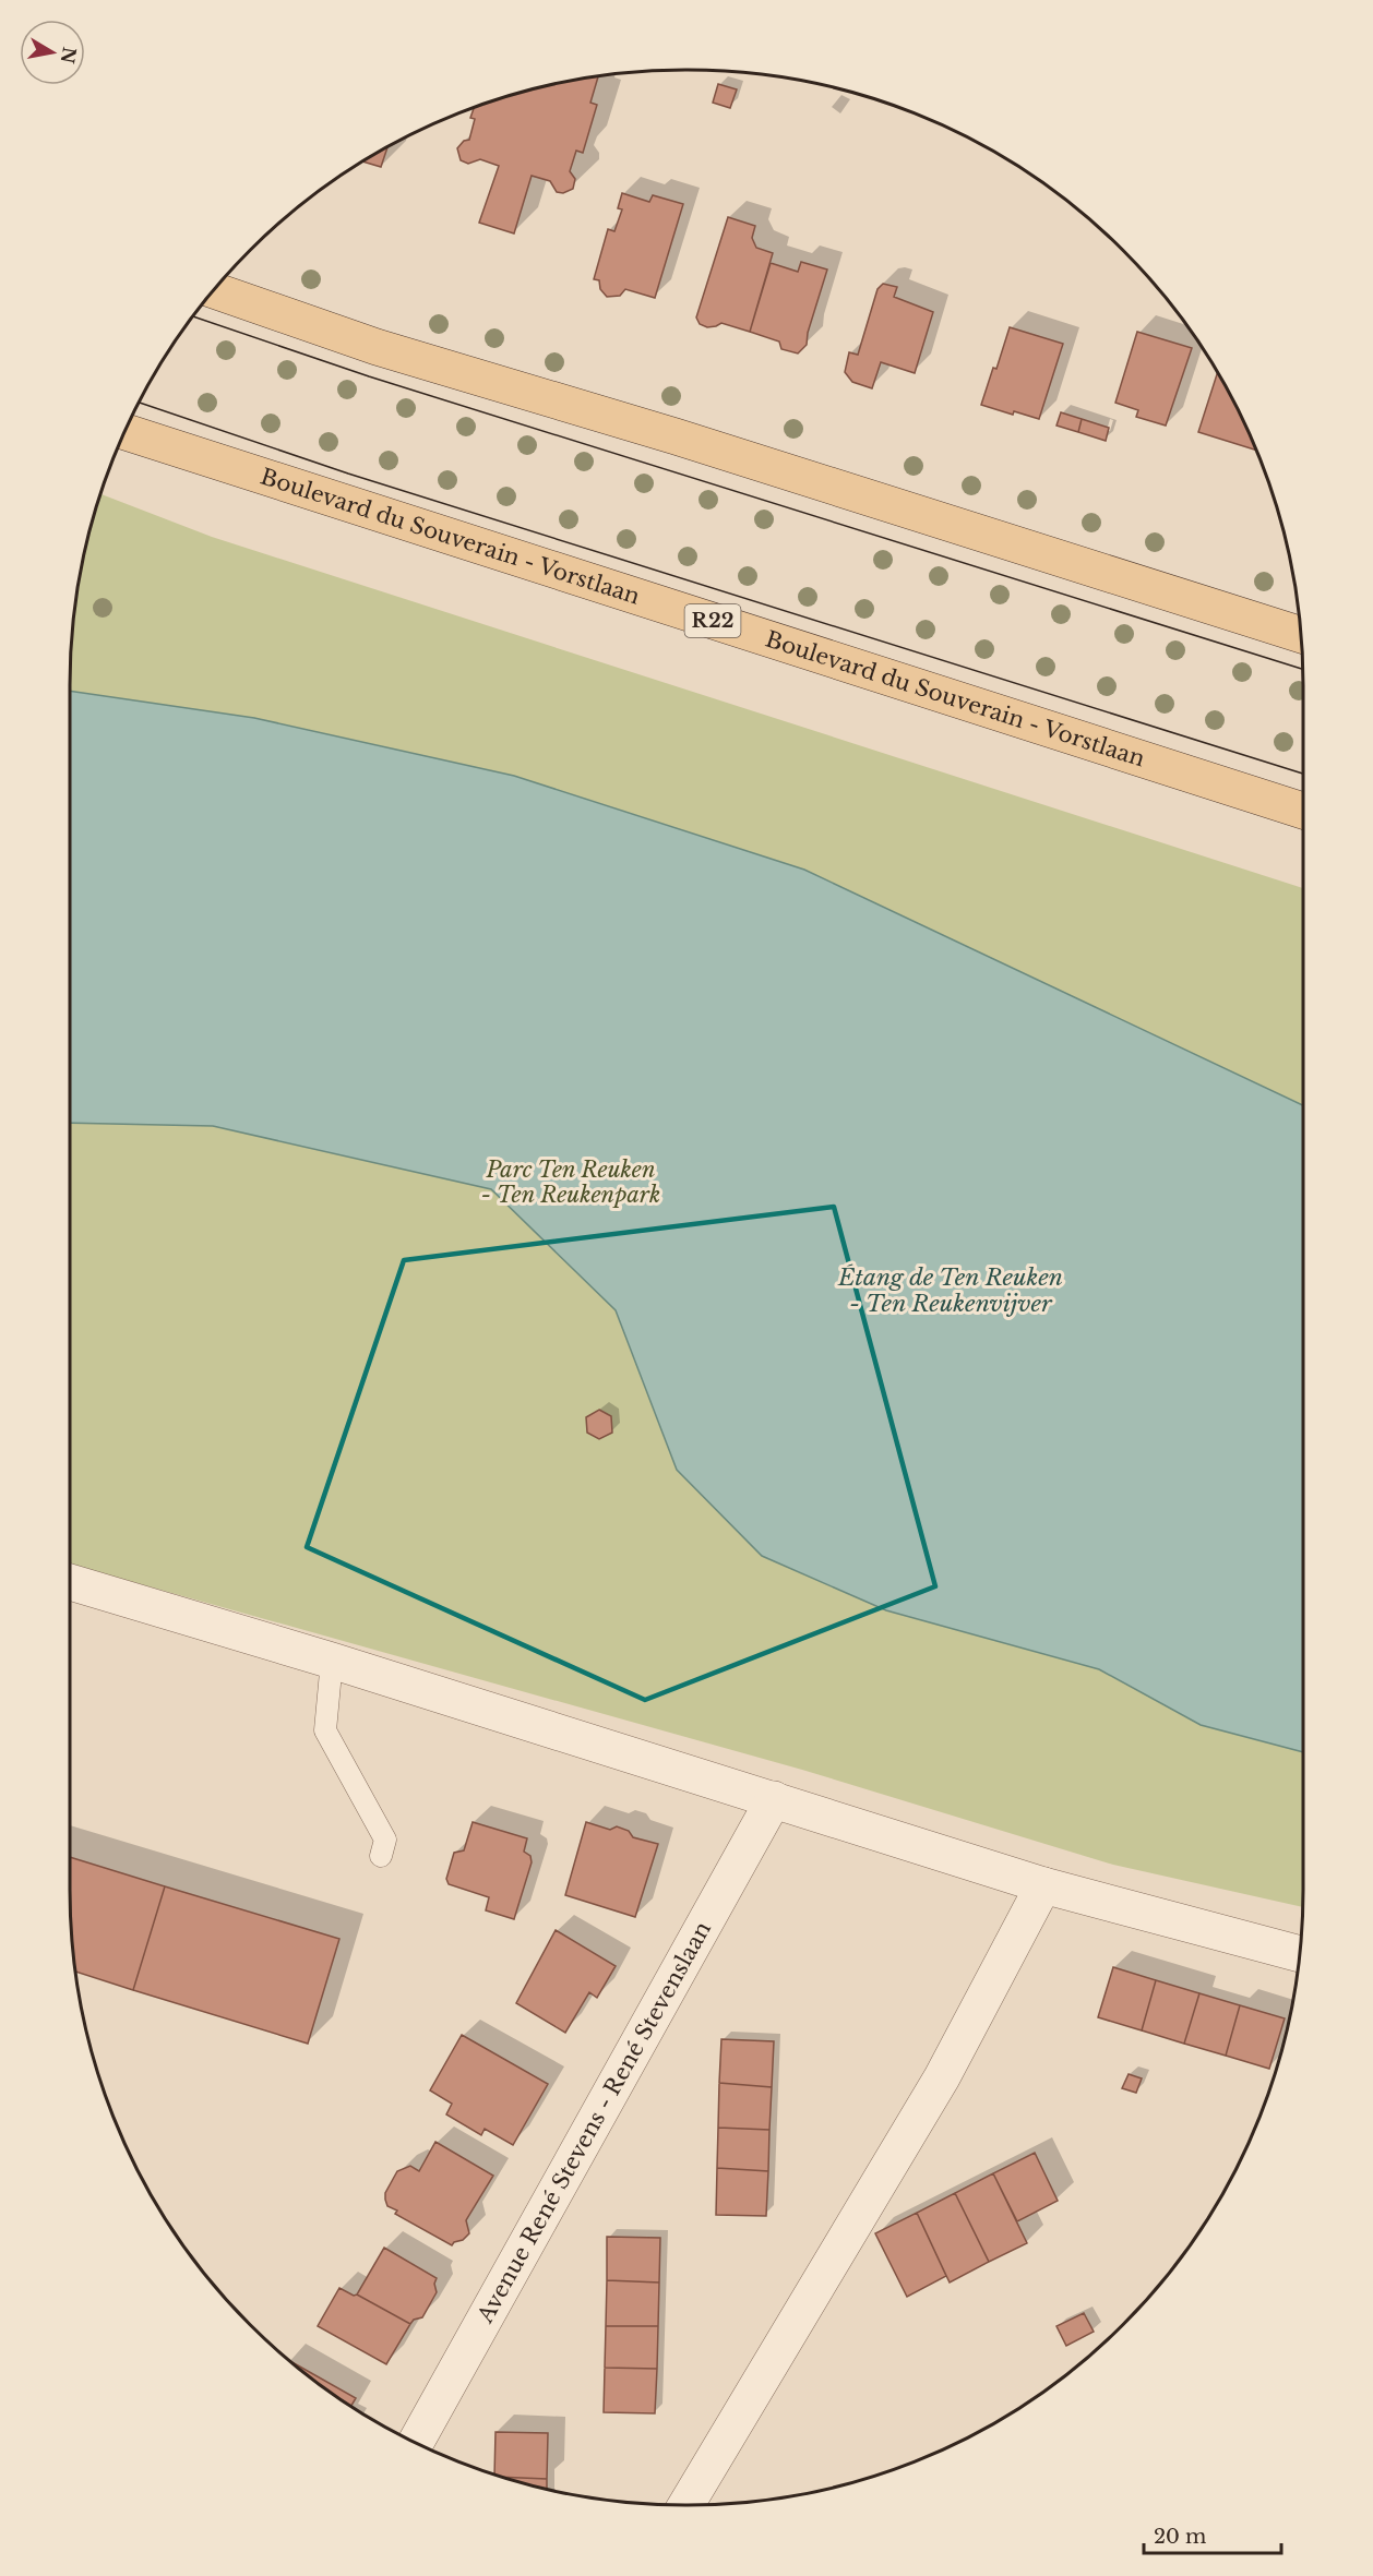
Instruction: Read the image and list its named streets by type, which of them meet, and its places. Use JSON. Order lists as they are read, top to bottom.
{
  "streets": {
    "main road": ["Boulevard du Souverain - Vorstlaan", "R22"],
    "street": ["Avenue René Stevens - René Stevenslaan"]
  },
  "water": ["Étang de Ten Reuken - Ten Reukenvijver"],
  "parks": ["Parc Ten Reuken - Ten Reukenpark"],
  "scale_bar": "20 m",
  "north": "right"
}
